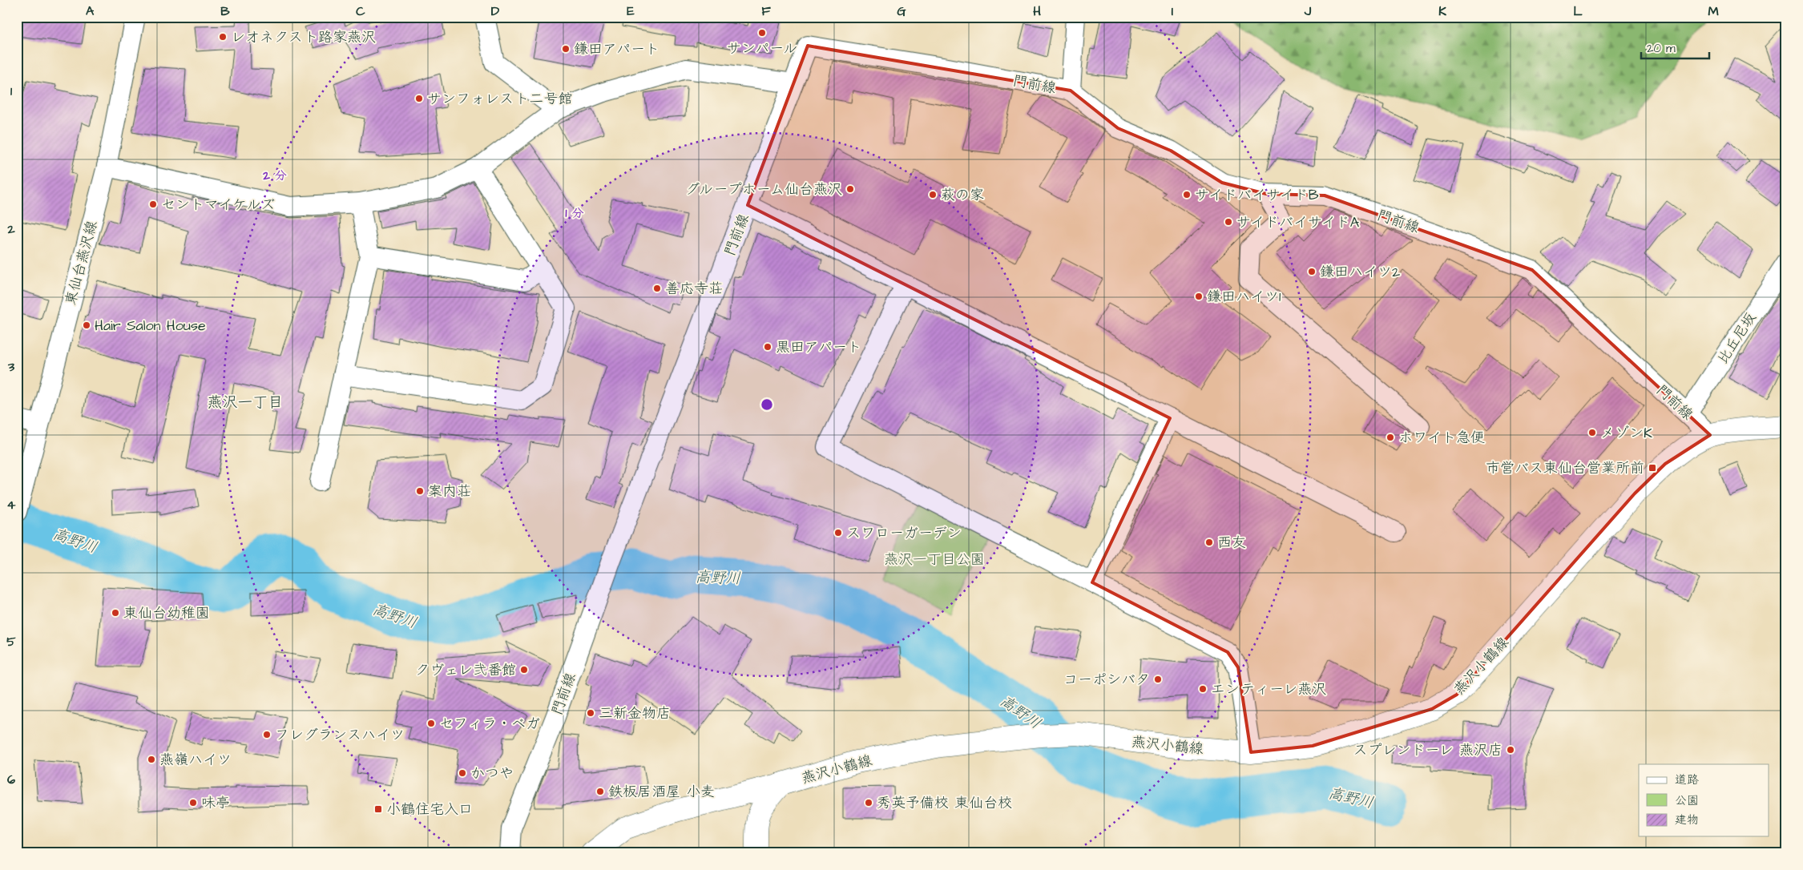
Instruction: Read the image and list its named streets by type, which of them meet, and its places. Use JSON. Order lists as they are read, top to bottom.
{
  "streets": {
    "street": [
      "門前線",
      "東仙台燕沢線",
      "比丘尼坂",
      "燕沢小鶴線"
    ]
  },
  "crossings": [
    ["門前線", "比丘尼坂"],
    ["門前線", "燕沢小鶴線"]
  ],
  "districts": ["燕沢一丁目"],
  "water": ["高野川"],
  "parks": ["燕沢一丁目公園"],
  "places": {
    "other": [
      "サンパール",
      "レオネクスト路家燕沢",
      "鎌田アパート",
      "サンフォレスト二号館",
      "グループホーム仙台燕沢",
      "萩の家",
      "サイドバイサイドB",
      "セントマイケルズ",
      "サイドバイサイドA",
      "鎌田ハイツ2",
      "善応寺荘",
      "鎌田ハイツ1",
      "Hair Salon House",
      "黒田アパート",
      "メゾンK",
      "ホワイト急便",
      "案内荘",
      "スワローガーデン",
      "西友",
      "東仙台幼稚園",
      "クヴェレ弐番館",
      "コーポシバタ",
      "エンティーレ燕沢",
      "三新金物店",
      "セフィラ・ベガ",
      "フレグランスハイツ",
      "スプレンドーレ 燕沢店",
      "燕嶺ハイツ",
      "かつや",
      "鉄板居酒屋 小麦",
      "味亭",
      "秀英予備校 東仙台校"
    ],
    "transit": ["市営バス東仙台営業所前", "小鶴住宅入口"]
  },
  "legend": ["道路", "公園", "建物"],
  "scale_bar": "20 m",
  "grid": {
    "columns": [
      "A",
      "B",
      "C",
      "D",
      "E",
      "F",
      "G",
      "H",
      "I",
      "J",
      "K",
      "L",
      "M"
    ],
    "rows": [
      "1",
      "2",
      "3",
      "4",
      "5",
      "6"
    ]
  },
  "rings": ["2 分", "1 分"]
}
